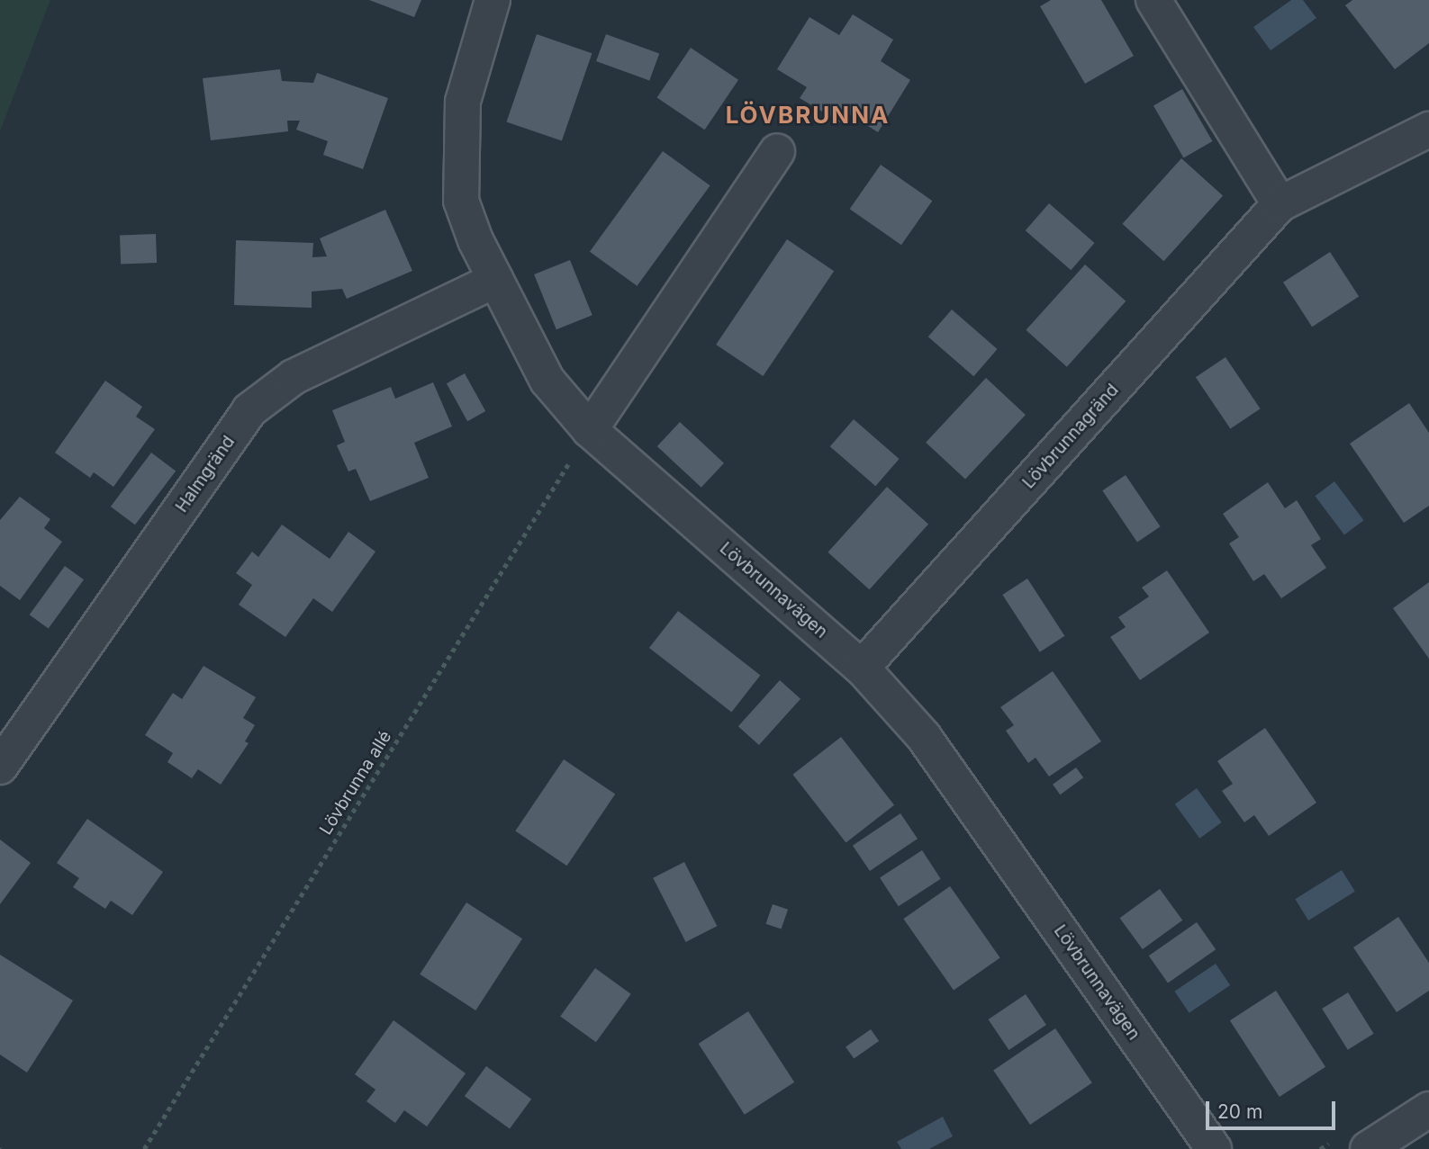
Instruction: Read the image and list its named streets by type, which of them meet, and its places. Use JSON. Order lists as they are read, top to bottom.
{
  "streets": {
    "street": ["Lövbrunnagränd", "Halmgränd", "Lövbrunnavägen"],
    "path": ["Lövbrunna allé"]
  },
  "crossings": [
    ["Lövbrunnagränd", "Lövbrunnavägen"],
    ["Halmgränd", "Lövbrunnavägen"],
    ["Lövbrunnavägen", "Lövbrunna allé"]
  ],
  "districts": ["LÖVBRUNNA"],
  "scale_bar": "20 m"
}
